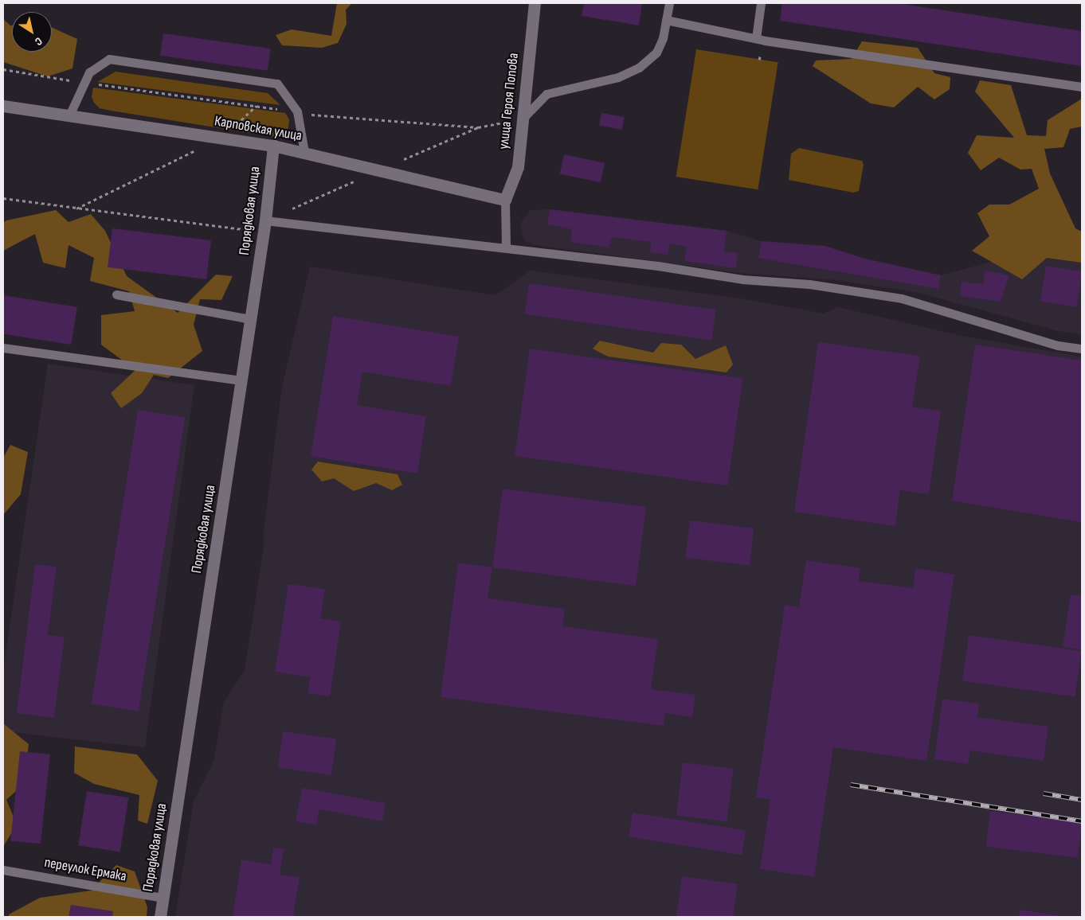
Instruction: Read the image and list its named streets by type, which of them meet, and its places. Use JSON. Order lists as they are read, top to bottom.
{
  "streets": {
    "street": ["улица Героя Попова", "Карповская улица", "Порядковая улица"],
    "lane": ["переулок Ермака"]
  },
  "crossings": [
    ["улица Героя Попова", "Карповская улица"],
    ["Карповская улица", "Порядковая улица"],
    ["Порядковая улица", "переулок Ермака"]
  ],
  "north": "bottom right"
}
